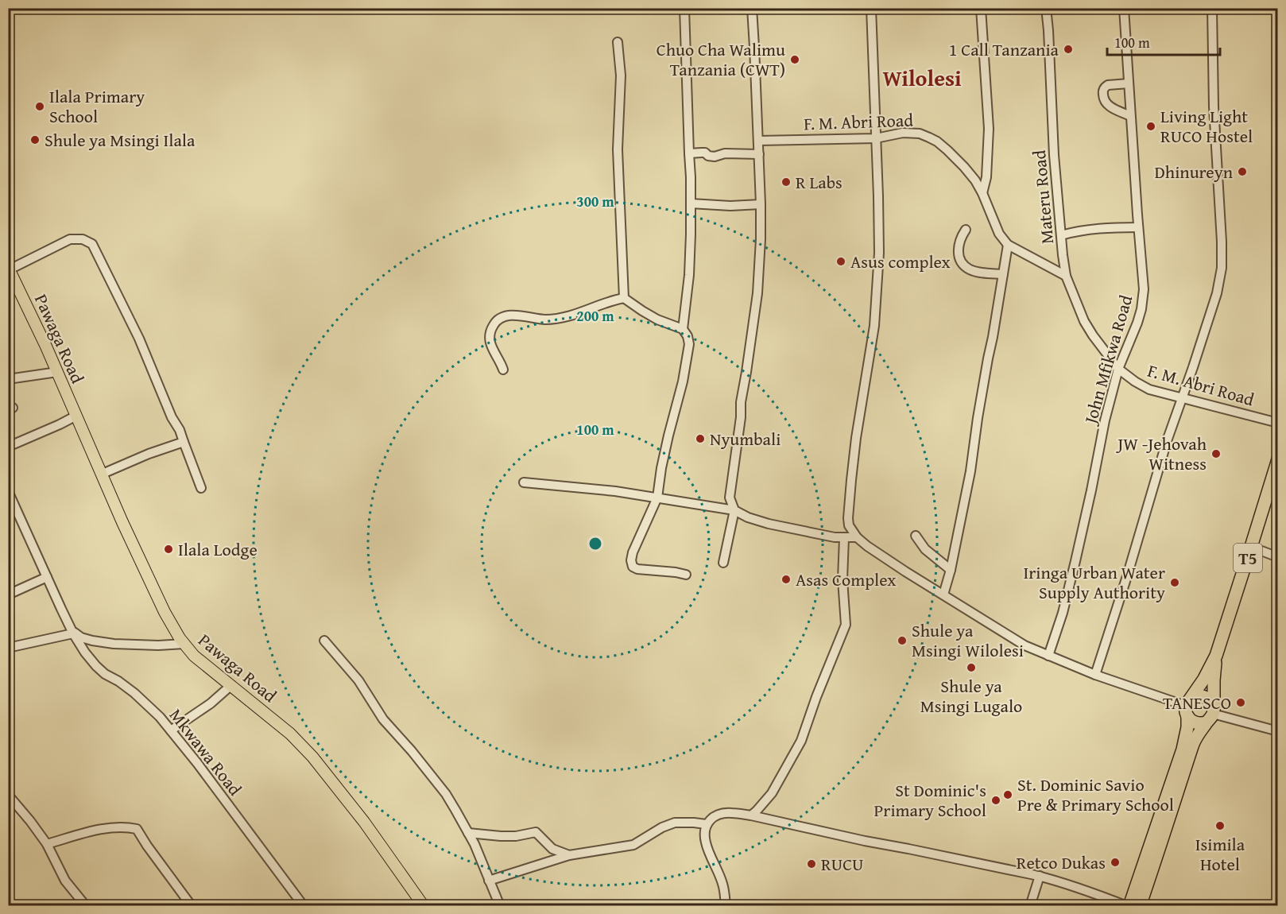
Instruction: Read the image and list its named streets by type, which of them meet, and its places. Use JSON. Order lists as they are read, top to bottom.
{
  "streets": {
    "highway": ["T5"],
    "main road": ["Pawaga Road"],
    "street": [
      "F. M. Abri Road",
      "Materu Road",
      "John Mfikwa Road",
      "Mkwawa Road"
    ]
  },
  "crossings": [
    ["F. M. Abri Road", "Materu Road"],
    ["F. M. Abri Road", "John Mfikwa Road"],
    ["Materu Road", "John Mfikwa Road"]
  ],
  "districts": ["Wilolesi"],
  "places": [
    "1 Call Tanzania",
    "Chuo Cha Walimu Tanzania (CWT)",
    "Ilala Primary School",
    "Living Light RUCO Hostel",
    "Shule ya Msingi Ilala",
    "Dhinureyn",
    "R Labs",
    "Asus complex",
    "Nyumbali",
    "JW -Jehovah Witness",
    "Ilala Lodge",
    "Asas Complex",
    "Iringa Urban Water Supply Authority",
    "Shule ya Msingi Wilolesi",
    "Shule ya Msingi Lugalo",
    "TANESCO",
    "St. Dominic Savio Pre & Primary School",
    "St Dominic's Primary School",
    "Isimila Hotel",
    "Retco Dukas",
    "RUCU"
  ],
  "scale_bar": "100 m",
  "rings": ["300 m", "200 m", "100 m"]
}
